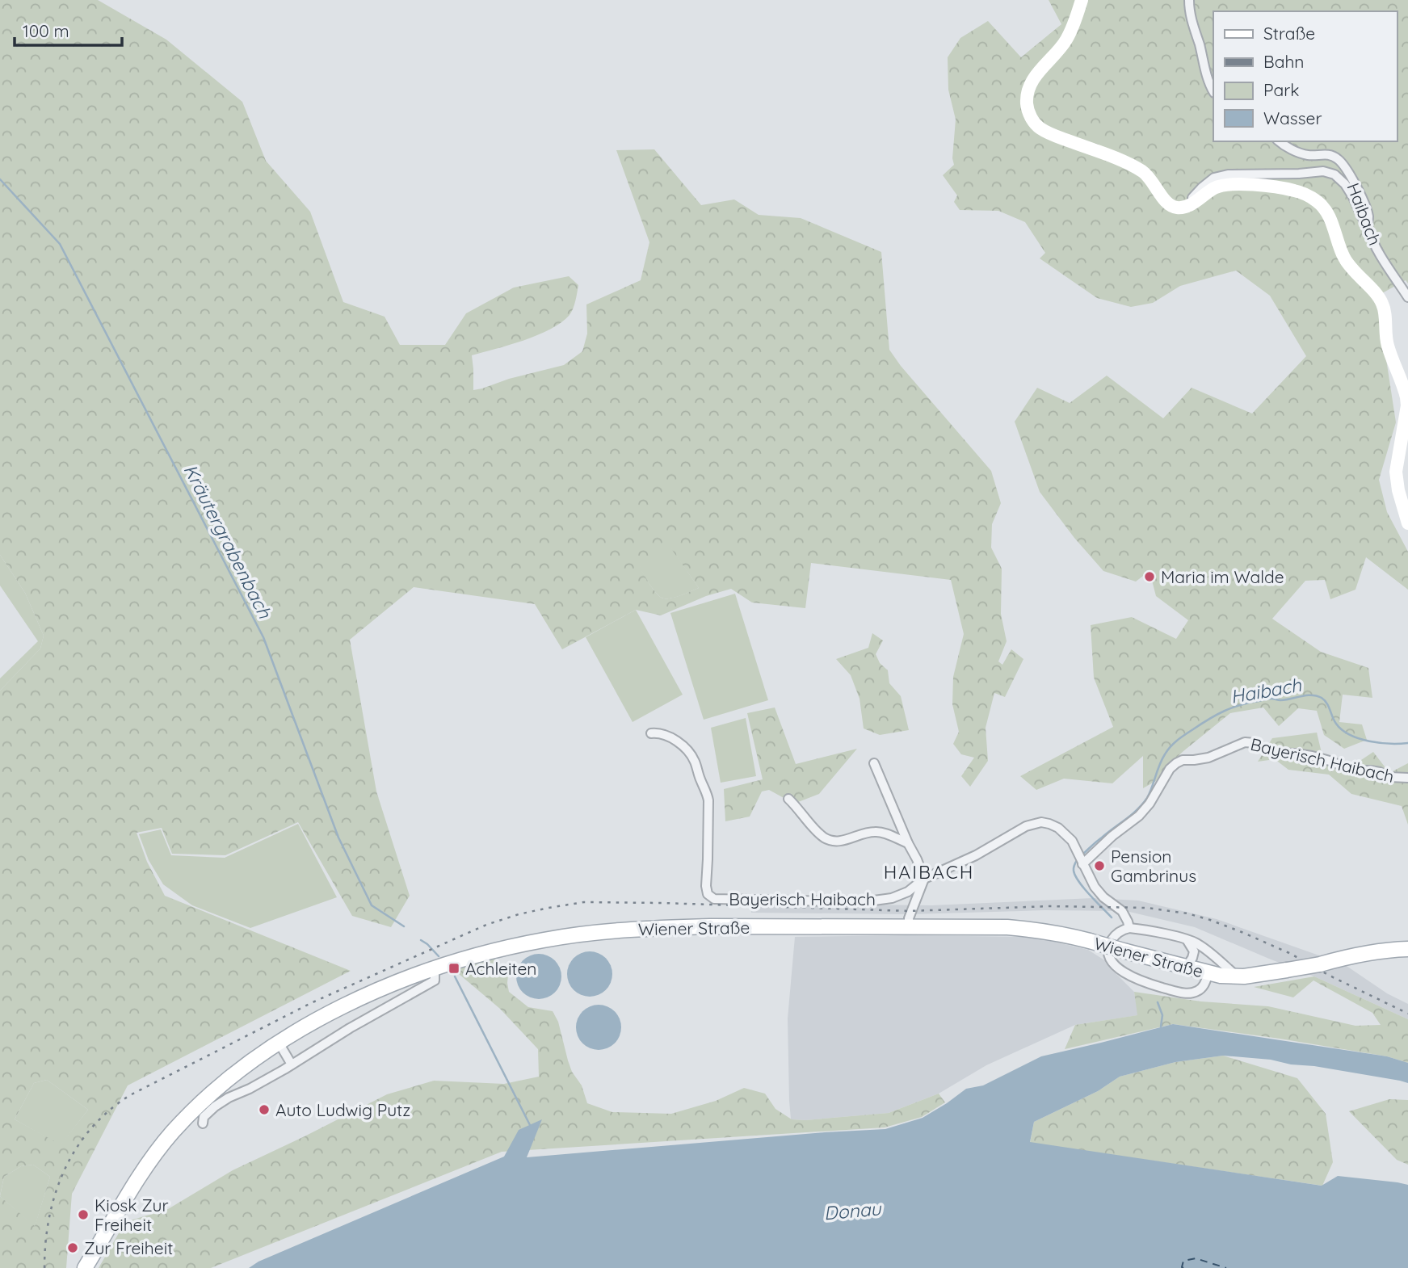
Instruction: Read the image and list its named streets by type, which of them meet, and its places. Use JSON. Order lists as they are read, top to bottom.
{
  "streets": {
    "main road": ["Wiener Straße"],
    "street": ["Haibach", "Bayerisch Haibach"]
  },
  "districts": ["HAIBACH"],
  "water": ["Kräutergrabenbach", "Haibach", "Donau"],
  "places": {
    "other": [
      "Maria im Walde",
      "Pension Gambrinus",
      "Auto Ludwig Putz",
      "Kiosk Zur Freiheit",
      "Zur Freiheit"
    ],
    "transit": ["Achleiten"]
  },
  "legend": [
    "Straße",
    "Bahn",
    "Park",
    "Wasser"
  ],
  "scale_bar": "100 m"
}
